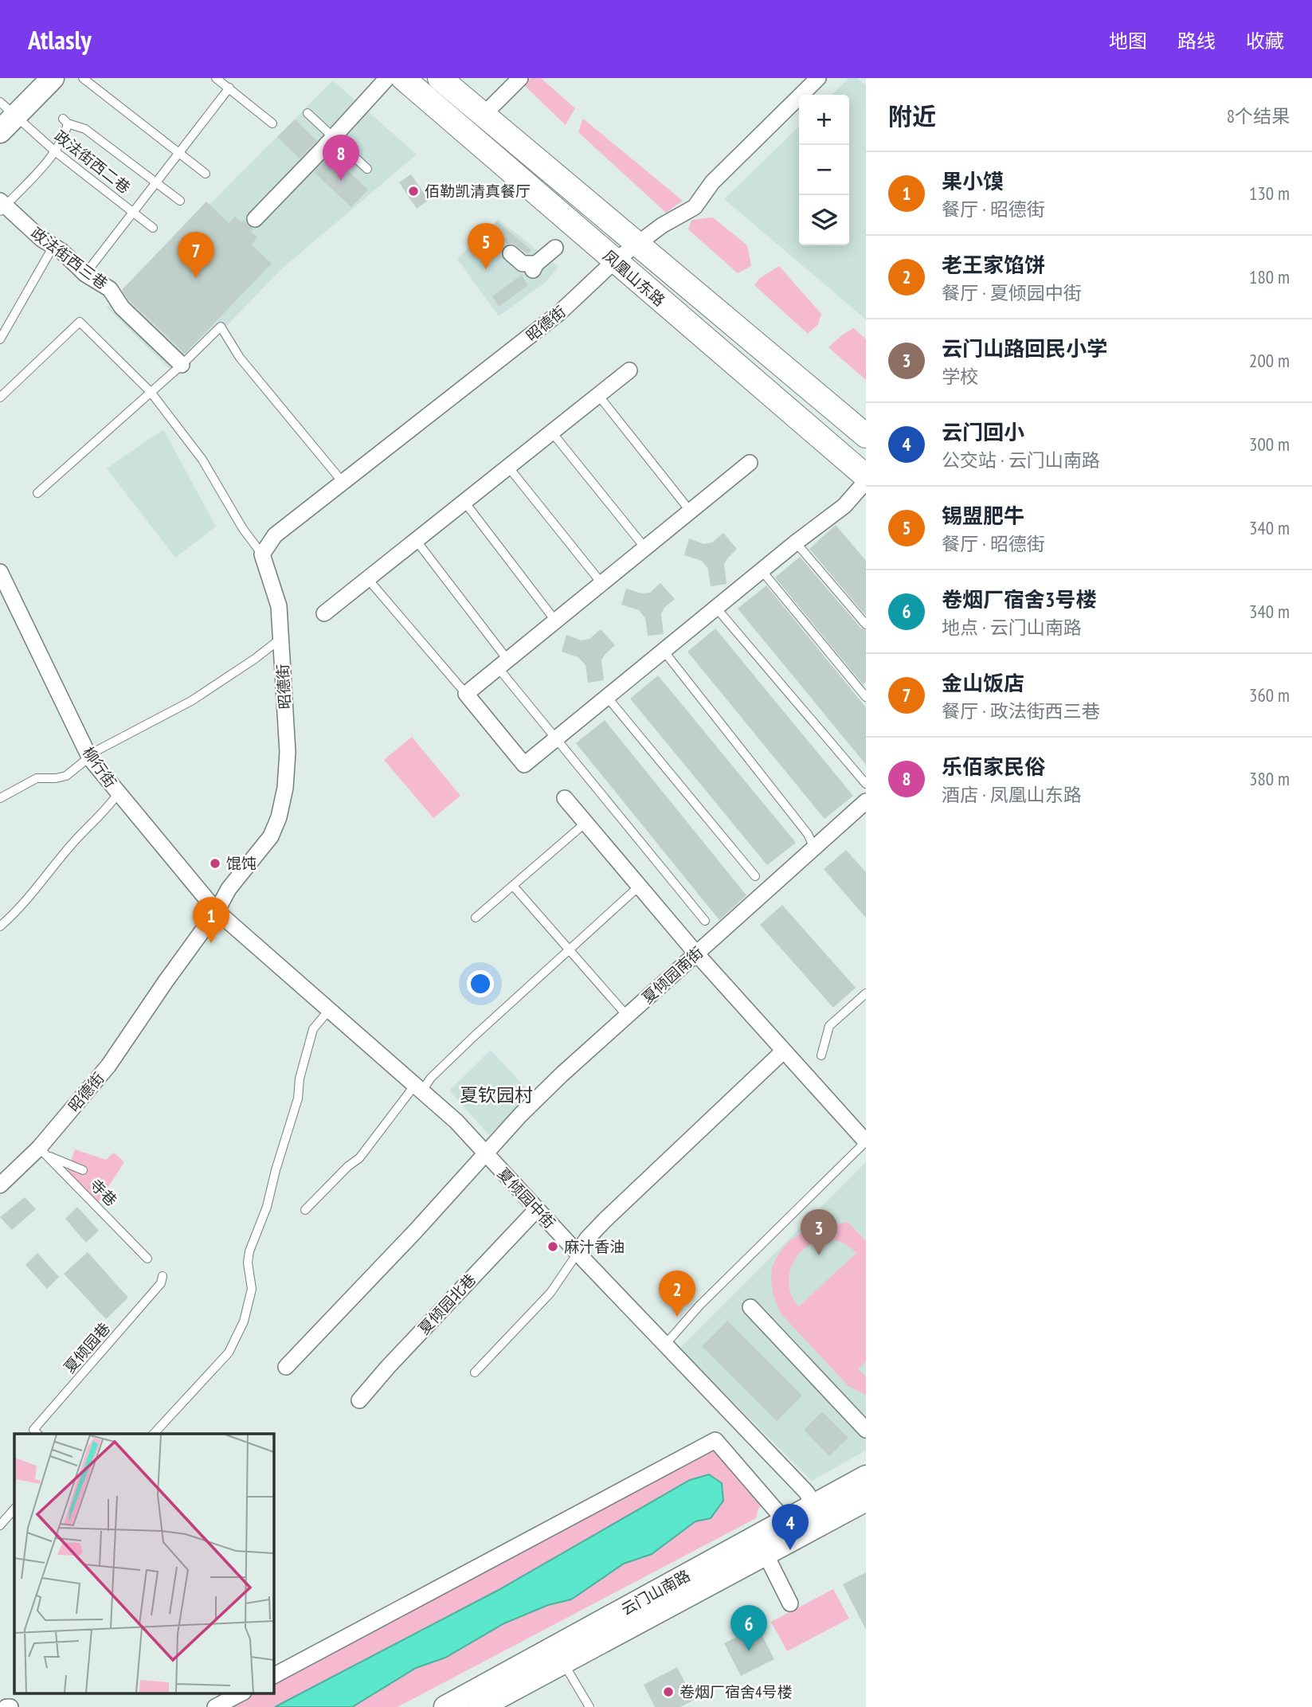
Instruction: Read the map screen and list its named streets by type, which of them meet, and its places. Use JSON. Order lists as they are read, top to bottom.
{
  "streets": {
    "main road": ["凤凰山东路", "云门山南路"],
    "street": [
      "政法街西三巷",
      "昭德街",
      "柳行街",
      "夏倾园南街",
      "夏倾园中街",
      "夏倾园北巷"
    ],
    "lane": ["政法街西二巷", "寺巷", "夏倾园巷"]
  },
  "crossings": [
    ["凤凰山东路", "昭德街"],
    ["昭德街", "柳行街"],
    ["昭德街", "寺巷"],
    ["昭德街", "夏倾园中街"],
    ["柳行街", "夏倾园中街"],
    ["夏倾园南街", "夏倾园中街"],
    ["夏倾园中街", "夏倾园北巷"],
    ["夏倾园中街", "云门山南路"]
  ],
  "districts": ["夏钦园村"],
  "places": [
    "佰勒凯清真餐厅",
    "馄饨",
    "麻汁香油",
    "卷烟厂宿舍4号楼"
  ],
  "page": {
    "header": "Atlasly",
    "nav": ["地图", "路线", "收藏"],
    "heading": ["附近", "8个结果"],
    "map_buttons": ["+", "−"],
    "pins": [
      "8",
      "5",
      "7",
      "1",
      "3",
      "2",
      "4",
      "6"
    ],
    "list": [
      {
        "mark": "1",
        "name": "果小馍",
        "note": "餐厅 · 昭德街",
        "value": "130 m"
      },
      {
        "mark": "2",
        "name": "老王家馅饼",
        "note": "餐厅 · 夏倾园中街",
        "value": "180 m"
      },
      {
        "mark": "3",
        "name": "云门山路回民小学",
        "note": "学校",
        "value": "200 m"
      },
      {
        "mark": "4",
        "name": "云门回小",
        "note": "公交站 · 云门山南路",
        "value": "300 m"
      },
      {
        "mark": "5",
        "name": "锡盟肥牛",
        "note": "餐厅 · 昭德街",
        "value": "340 m"
      },
      {
        "mark": "6",
        "name": "卷烟厂宿舍3号楼",
        "note": "地点 · 云门山南路",
        "value": "340 m"
      },
      {
        "mark": "7",
        "name": "金山饭店",
        "note": "餐厅 · 政法街西三巷",
        "value": "360 m"
      },
      {
        "mark": "8",
        "name": "乐佰家民俗",
        "note": "酒店 · 凤凰山东路",
        "value": "380 m"
      }
    ]
  }
}
